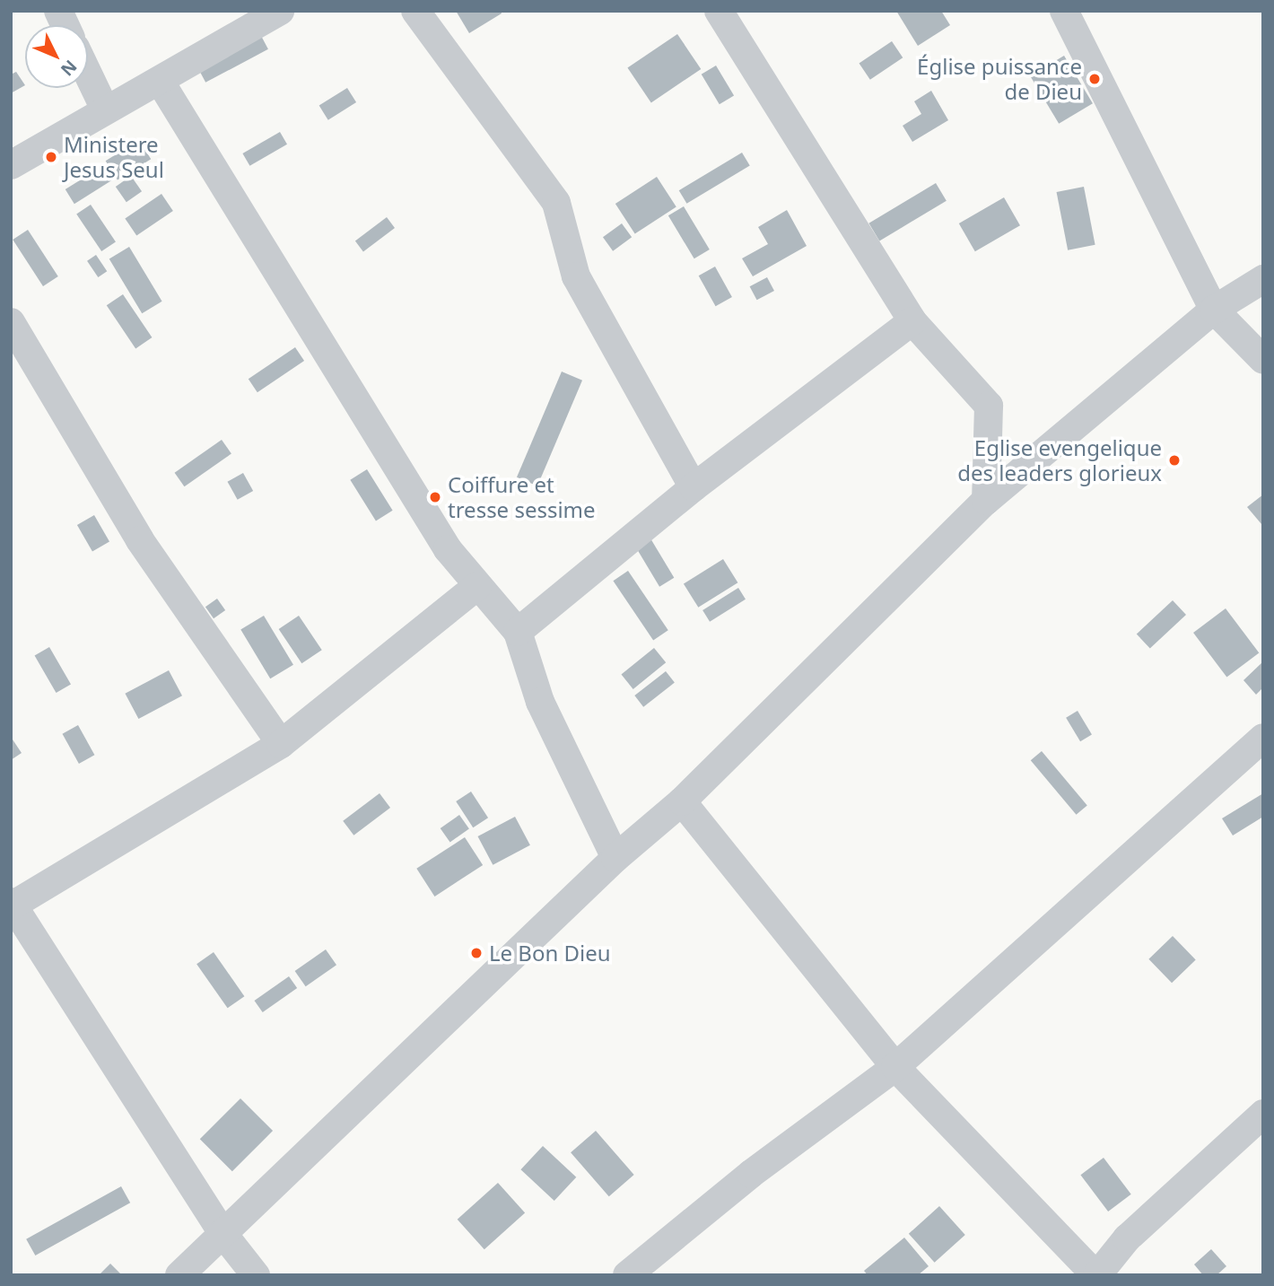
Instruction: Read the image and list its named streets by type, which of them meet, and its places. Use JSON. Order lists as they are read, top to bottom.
{
  "places": [
    "Église puissance de Dieu",
    "Ministere Jesus Seul",
    "Eglise evengelique des leaders glorieux",
    "Coiffure et tresse sessime",
    "Le Bon Dieu"
  ],
  "north": "bottom right"
}
